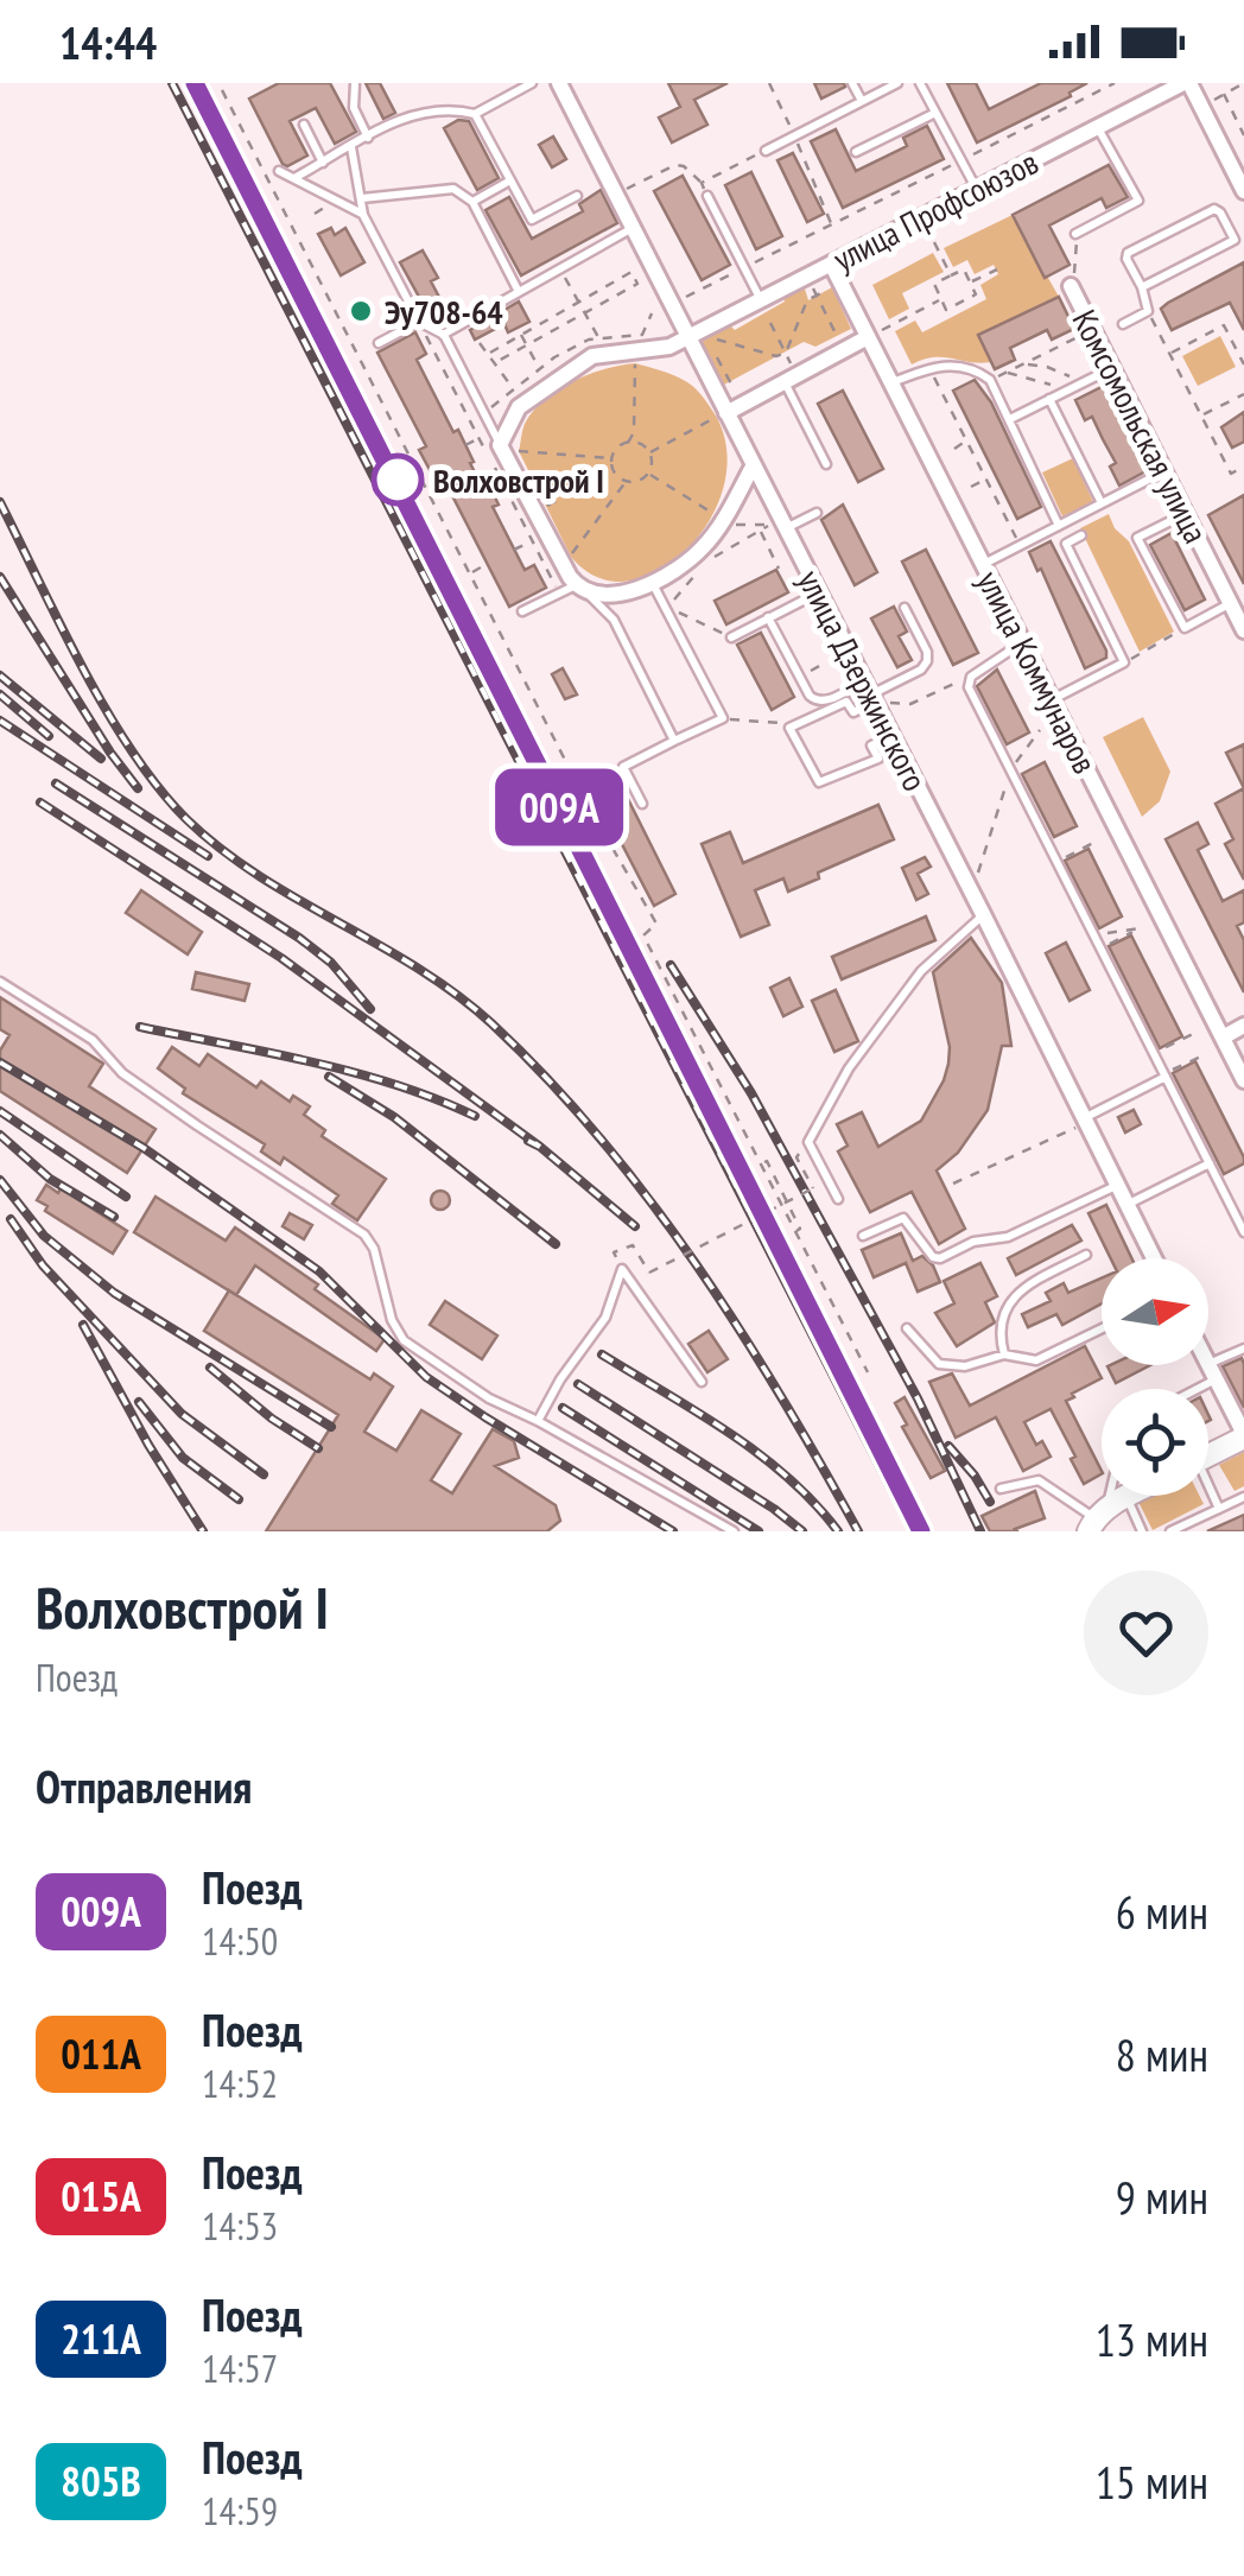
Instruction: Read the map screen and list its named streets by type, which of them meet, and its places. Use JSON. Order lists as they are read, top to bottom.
{
  "streets": {
    "street": [
      "улица Профсоюзов",
      "Комсомольская улица",
      "улица Коммунаров",
      "улица Дзержинского"
    ]
  },
  "crossings": [
    ["улица Профсоюзов", "улица Коммунаров"],
    ["улица Профсоюзов", "улица Дзержинского"]
  ],
  "places": ["Эу708-64", "Волховстрой I"],
  "north": "right",
  "page": {
    "status": "14:44",
    "on_map": "009А",
    "heading": [
      ["Волховстрой I", "Поезд"],
      "Отправления"
    ],
    "list": [
      {
        "mark": "009А",
        "name": "Поезд",
        "note": "14:50",
        "value": "6 мин"
      },
      {
        "mark": "011А",
        "name": "Поезд",
        "note": "14:52",
        "value": "8 мин"
      },
      {
        "mark": "015А",
        "name": "Поезд",
        "note": "14:53",
        "value": "9 мин"
      },
      {
        "mark": "211А",
        "name": "Поезд",
        "note": "14:57",
        "value": "13 мин"
      },
      {
        "mark": "805В",
        "name": "Поезд",
        "note": "14:59",
        "value": "15 мин"
      }
    ]
  }
}
